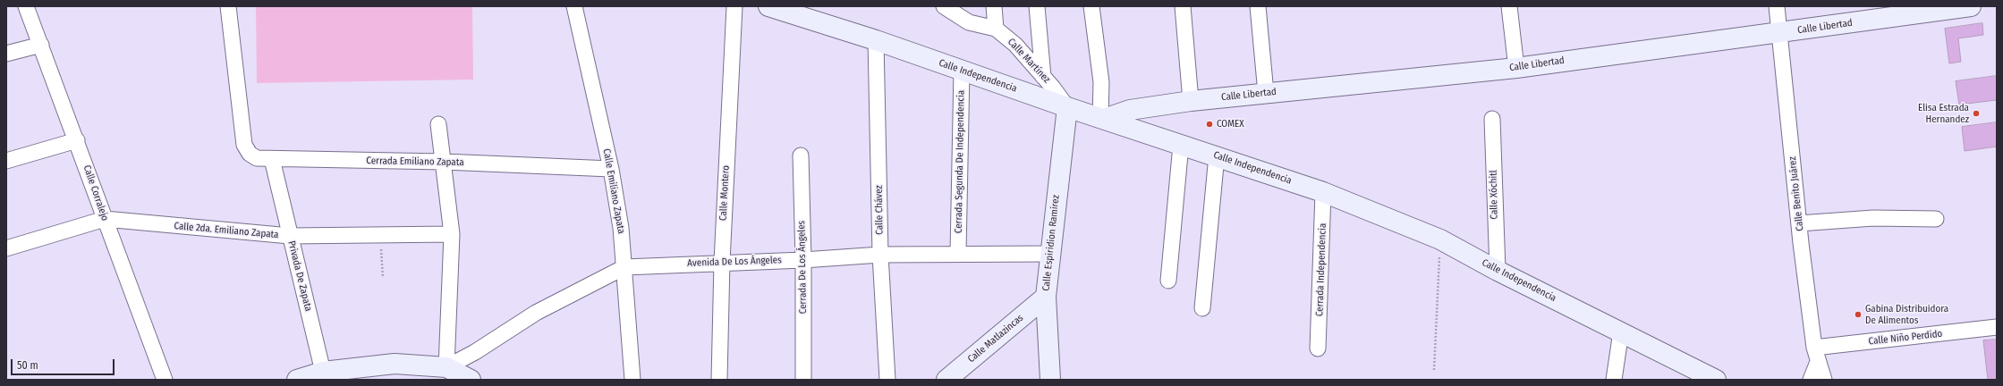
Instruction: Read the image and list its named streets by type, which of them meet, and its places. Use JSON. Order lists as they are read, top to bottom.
{
  "streets": {
    "main road": [
      "Calle Libertad",
      "Calle Independencia",
      "Calle Espiridion Ramírez",
      "Calle Matlazincas"
    ],
    "street": [
      "Calle Martínez",
      "Cerrada Emiliano Zapata",
      "Cerrada Segunda De Independencia",
      "Calle Emiliano Zapata",
      "Calle Corralejo",
      "Calle Montero",
      "Calle Benito Juárez",
      "Calle Xóchitl",
      "Calle Chávez",
      "Calle 2da. Emiliano Zapata",
      "Avenida De Los Ángeles",
      "Cerrada De Los Ángeles",
      "Cerrada Independencia",
      "Privada De Zapata",
      "Calle Niño Perdido"
    ]
  },
  "crossings": [
    ["Calle Libertad", "Calle Independencia"],
    ["Calle Libertad", "Calle Benito Juárez"],
    ["Calle Martínez", "Calle Independencia"],
    ["Calle Martínez", "Calle Espiridion Ramírez"],
    ["Calle Independencia", "Cerrada Segunda De Independencia"],
    ["Calle Independencia", "Calle Xóchitl"],
    ["Calle Independencia", "Calle Chávez"],
    ["Calle Independencia", "Calle Espiridion Ramírez"],
    ["Calle Independencia", "Cerrada Independencia"],
    ["Cerrada Emiliano Zapata", "Calle Emiliano Zapata"],
    ["Cerrada Emiliano Zapata", "Privada De Zapata"],
    ["Cerrada Segunda De Independencia", "Avenida De Los Ángeles"],
    ["Calle Emiliano Zapata", "Avenida De Los Ángeles"],
    ["Calle Corralejo", "Calle 2da. Emiliano Zapata"],
    ["Calle Montero", "Avenida De Los Ángeles"],
    ["Calle Benito Juárez", "Calle Niño Perdido"],
    ["Calle Chávez", "Avenida De Los Ángeles"],
    ["Calle 2da. Emiliano Zapata", "Privada De Zapata"],
    ["Calle Espiridion Ramírez", "Avenida De Los Ángeles"],
    ["Calle Espiridion Ramírez", "Calle Matlazincas"],
    ["Avenida De Los Ángeles", "Cerrada De Los Ángeles"]
  ],
  "places": ["Elisa Estrada Hernandez", "COMEX", "Gabina Distribuidora De Alimentos"],
  "scale_bar": "50 m"
}
